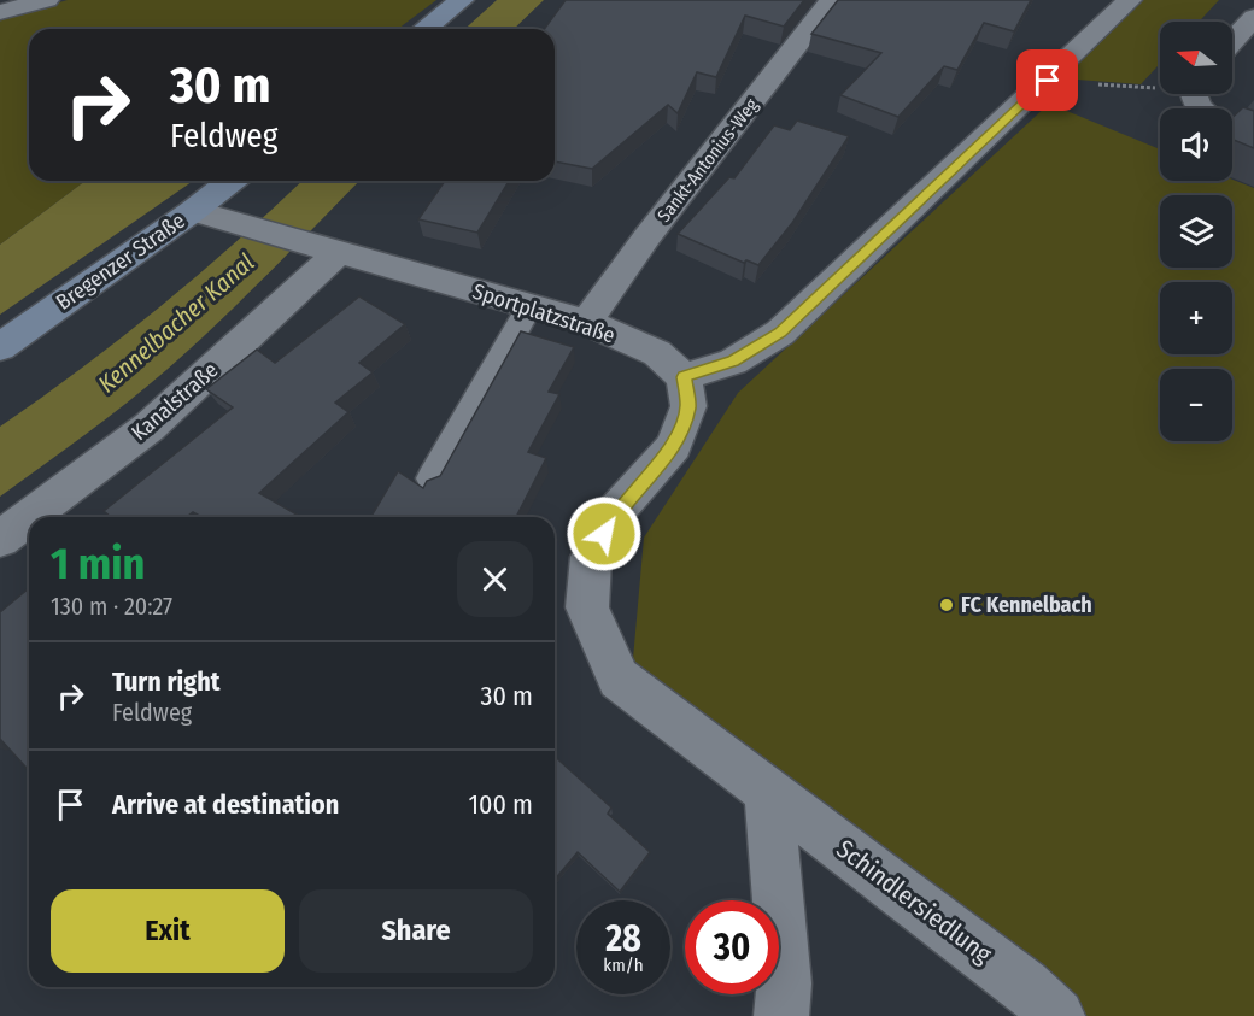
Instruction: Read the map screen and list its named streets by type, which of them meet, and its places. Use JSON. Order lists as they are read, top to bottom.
{
  "streets": {
    "main road": ["Bregenzer Straße"],
    "street": [
      "Sankt-Antonius-Weg",
      "Sportplatzstraße",
      "Kanalstraße",
      "Schindlersiedlung"
    ]
  },
  "crossings": [
    ["Sankt-Antonius-Weg", "Sportplatzstraße"],
    ["Bregenzer Straße", "Sportplatzstraße"],
    ["Sportplatzstraße", "Kanalstraße"],
    ["Sportplatzstraße", "Schindlersiedlung"]
  ],
  "water": ["Kennelbacher Kanal"],
  "places": ["FC Kennelbach"],
  "north": "left",
  "page": {
    "map_buttons": ["+", "−"],
    "turn": ["30 m", "Feldweg"],
    "heading": ["1 min", "130 m · 20:27"],
    "list": [
      {
        "name": "Turn right",
        "note": "Feldweg",
        "value": "30 m"
      },
      {
        "name": "Arrive at destination",
        "value": "100 m"
      }
    ],
    "buttons": ["Exit", "Share"],
    "speed": "28 km/h",
    "limit": "30"
  }
}
